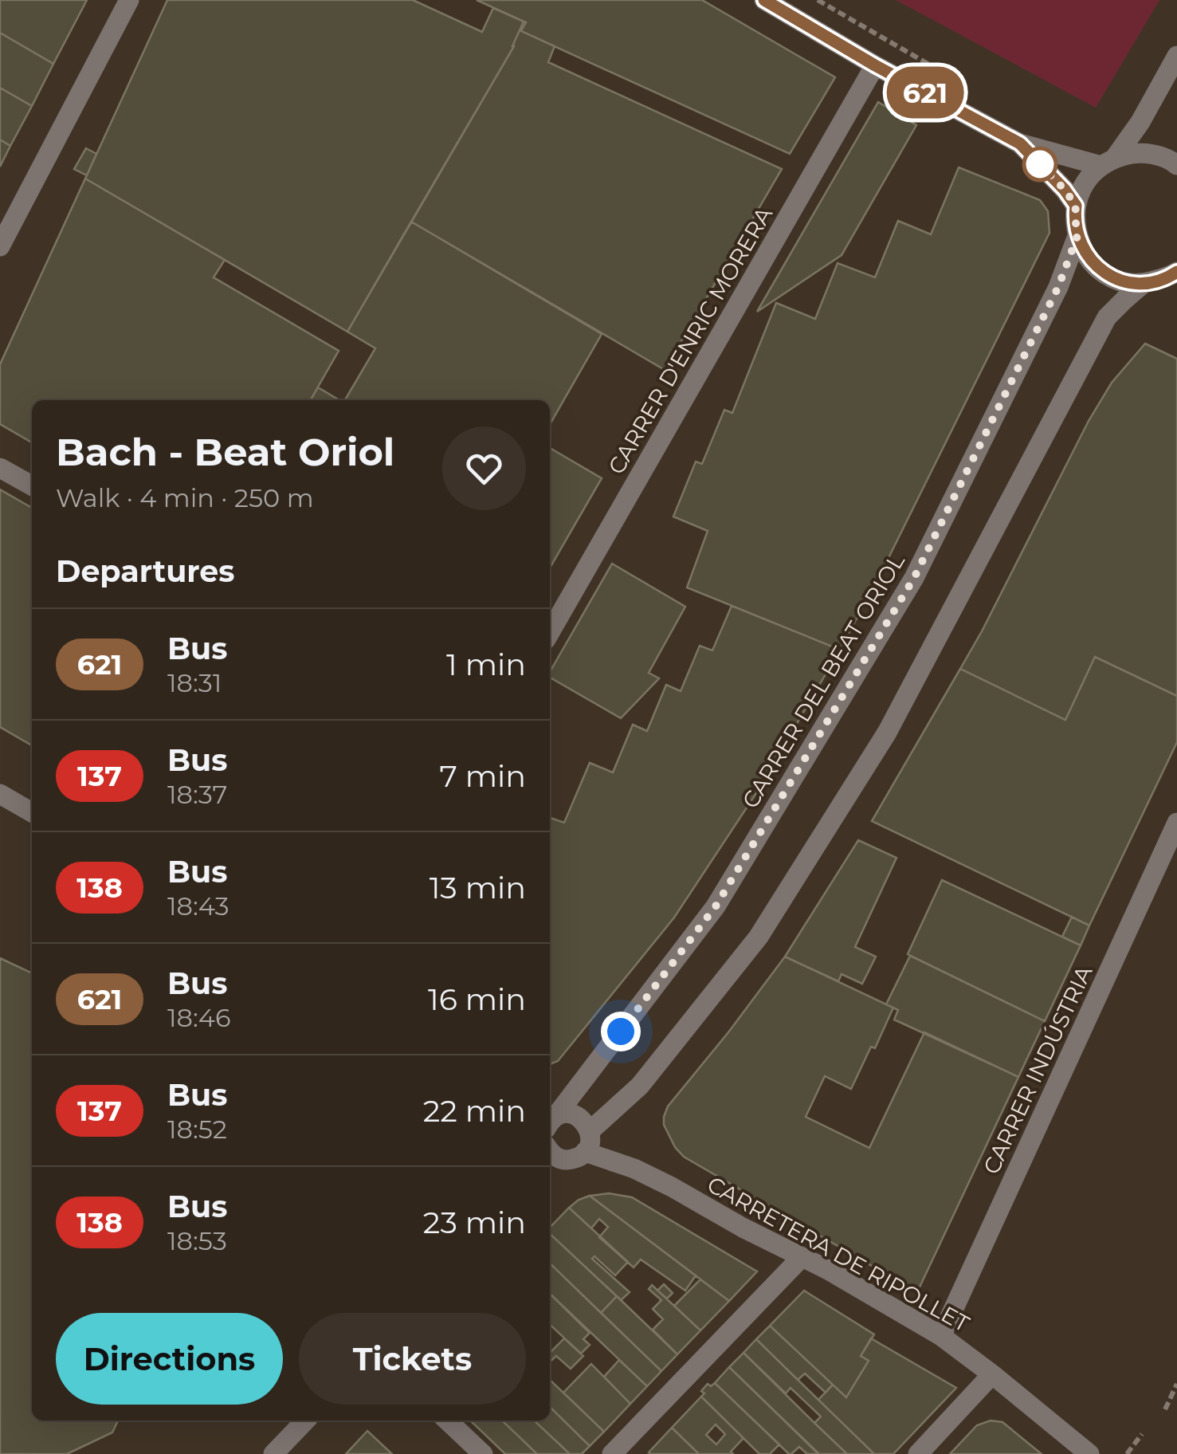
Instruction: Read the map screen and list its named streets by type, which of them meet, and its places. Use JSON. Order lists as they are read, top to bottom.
{
  "streets": {
    "street": [
      "CARRER D'ENRIC MORERA",
      "CARRER DEL BEAT ORIOL",
      "CARRER INDÚSTRIA",
      "CARRETERA DE RIPOLLET"
    ]
  },
  "crossings": [
    ["CARRER INDÚSTRIA", "CARRETERA DE RIPOLLET"]
  ],
  "lines": ["bus line 621"],
  "page": {
    "on_map": "621",
    "heading": [
      ["Bach - Beat Oriol", "Walk · 4 min · 250 m"],
      "Departures"
    ],
    "list": [
      {
        "mark": "621",
        "name": "Bus",
        "note": "18:31",
        "value": "1 min"
      },
      {
        "mark": "137",
        "name": "Bus",
        "note": "18:37",
        "value": "7 min"
      },
      {
        "mark": "138",
        "name": "Bus",
        "note": "18:43",
        "value": "13 min"
      },
      {
        "mark": "621",
        "name": "Bus",
        "note": "18:46",
        "value": "16 min"
      },
      {
        "mark": "137",
        "name": "Bus",
        "note": "18:52",
        "value": "22 min"
      },
      {
        "mark": "138",
        "name": "Bus",
        "note": "18:53",
        "value": "23 min"
      }
    ],
    "buttons": ["Directions", "Tickets"]
  }
}
